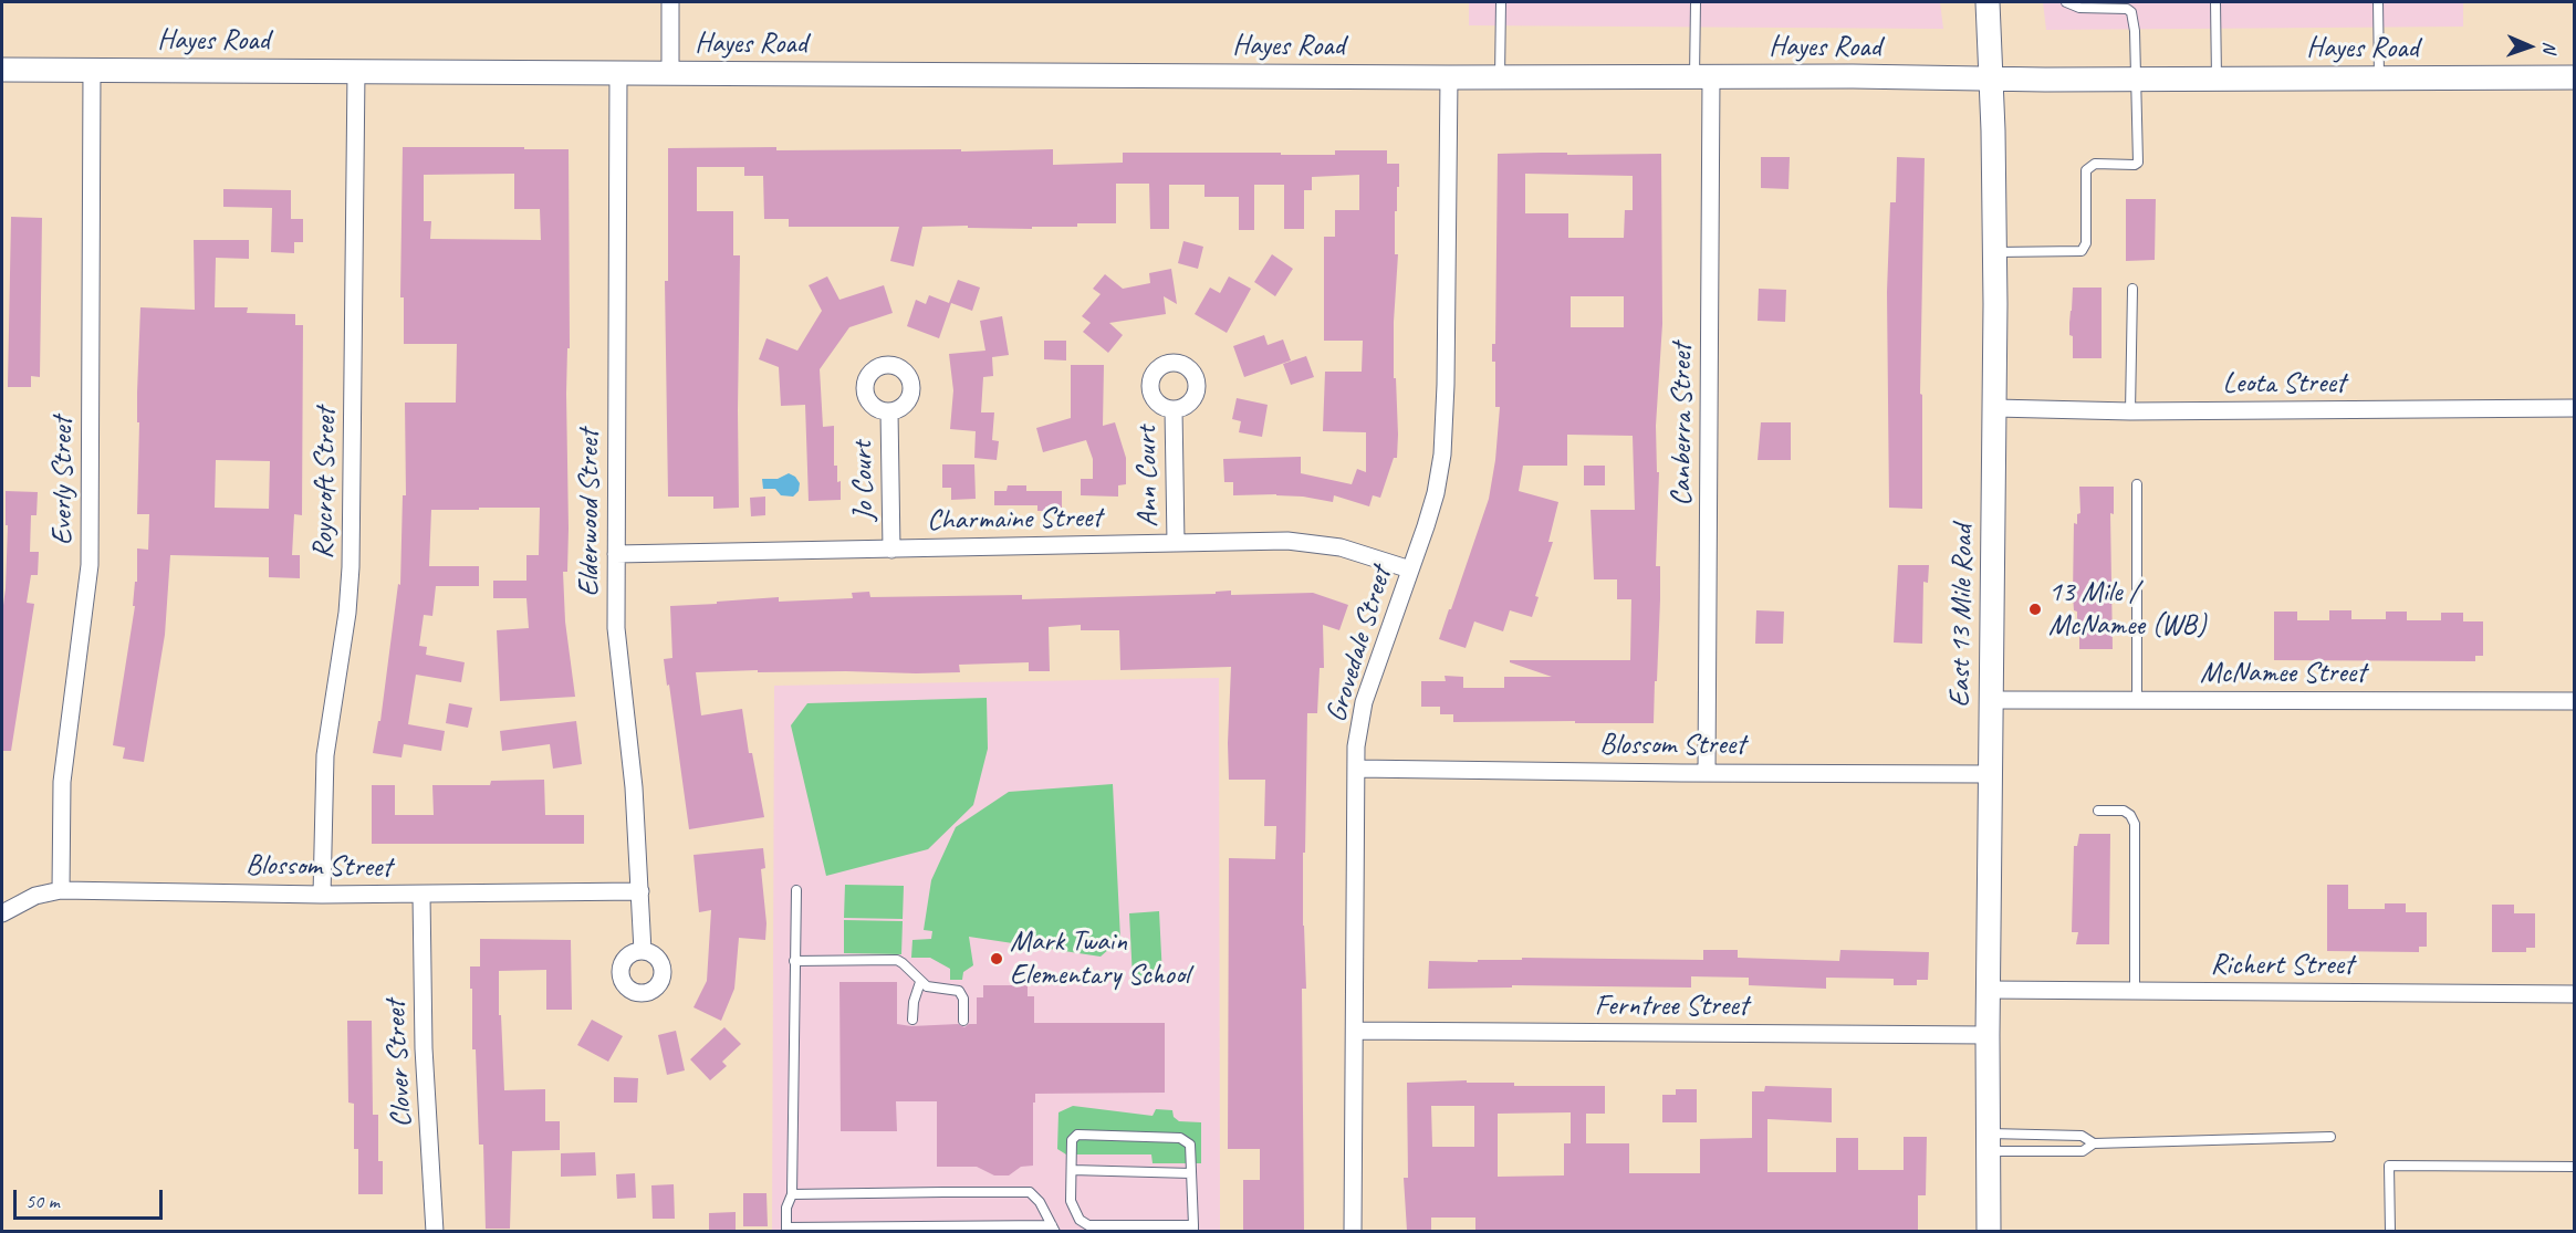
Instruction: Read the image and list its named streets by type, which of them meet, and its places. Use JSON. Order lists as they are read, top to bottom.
{
  "streets": {
    "street": [
      "Hayes Road",
      "Leota Street",
      "Canberra Street",
      "Ann Court",
      "Everly Street",
      "Jo Court",
      "Roycroft Street",
      "Elderwood Street",
      "Charmaine Street",
      "East 13 Mile Road",
      "Grovedale Street",
      "McNamee Street",
      "Blossom Street",
      "Richert Street",
      "Ferntree Street",
      "Clover Street"
    ]
  },
  "crossings": [
    ["Hayes Road", "Canberra Street"],
    ["Hayes Road", "Everly Street"],
    ["Hayes Road", "Roycroft Street"],
    ["Hayes Road", "Elderwood Street"],
    ["Hayes Road", "East 13 Mile Road"],
    ["Hayes Road", "Grovedale Street"],
    ["Leota Street", "East 13 Mile Road"],
    ["Canberra Street", "Blossom Street"],
    ["Ann Court", "Charmaine Street"],
    ["Everly Street", "Blossom Street"],
    ["Jo Court", "Charmaine Street"],
    ["Roycroft Street", "Blossom Street"],
    ["Elderwood Street", "Charmaine Street"],
    ["Elderwood Street", "Blossom Street"],
    ["Charmaine Street", "Grovedale Street"],
    ["East 13 Mile Road", "McNamee Street"],
    ["East 13 Mile Road", "Blossom Street"],
    ["East 13 Mile Road", "Richert Street"],
    ["East 13 Mile Road", "Ferntree Street"],
    ["Grovedale Street", "Blossom Street"],
    ["Grovedale Street", "Ferntree Street"],
    ["Blossom Street", "Clover Street"]
  ],
  "places": ["13 Mile / McNamee (WB)", "Mark Twain Elementary School"],
  "scale_bar": "50 m",
  "north": "right"
}
